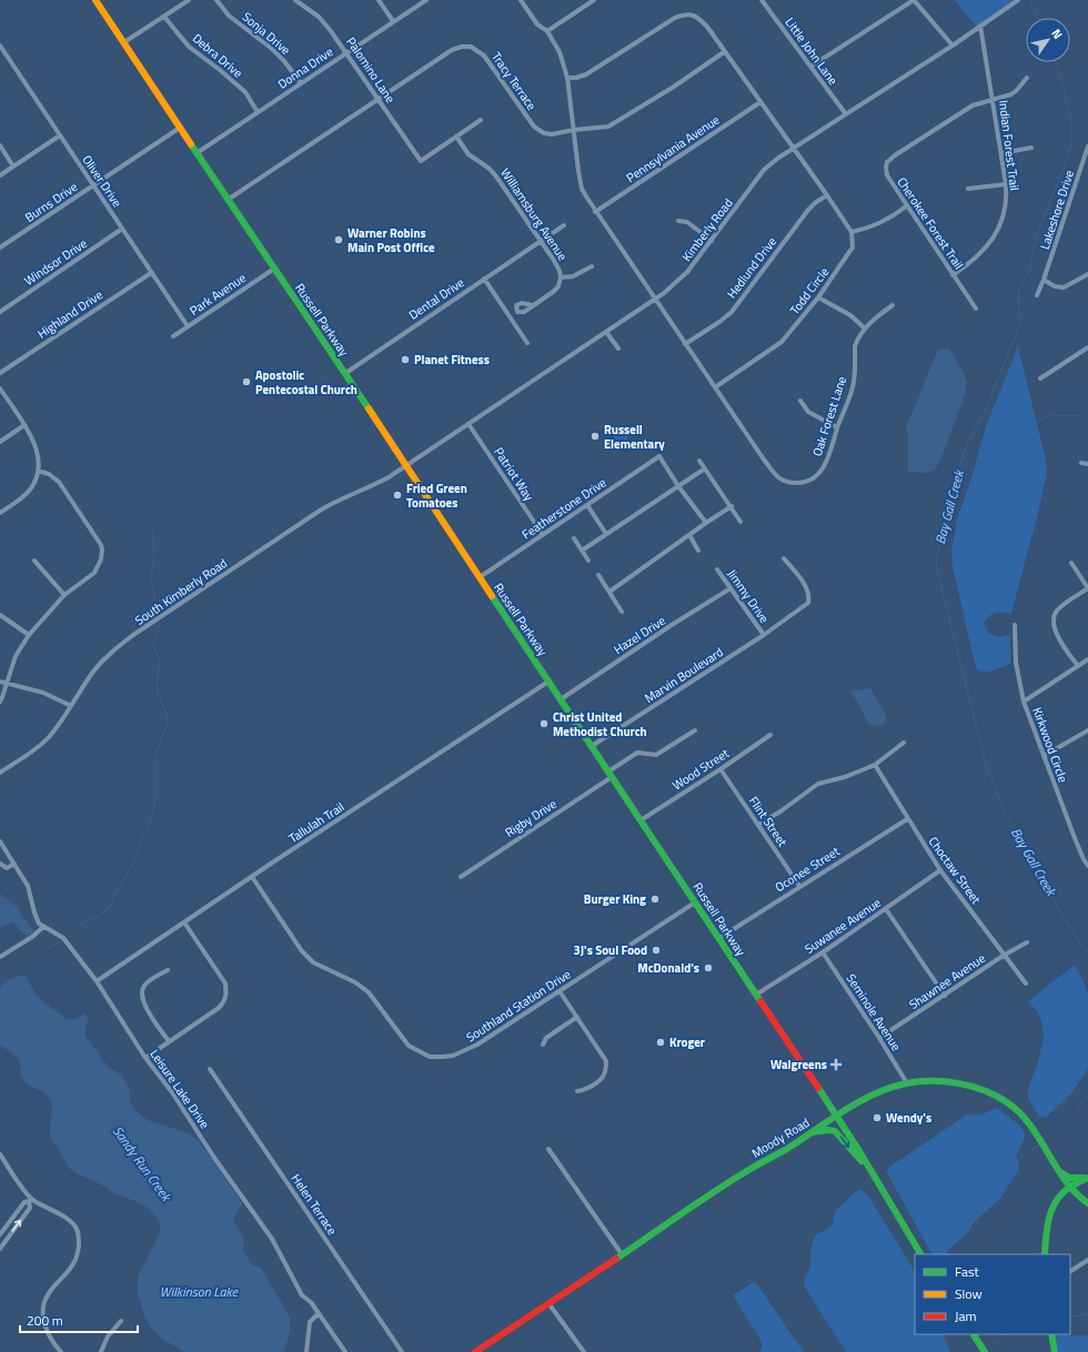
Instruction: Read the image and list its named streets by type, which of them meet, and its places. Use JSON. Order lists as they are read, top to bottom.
{
  "streets": {
    "main road": ["Russell Parkway", "Moody Road"],
    "street": [
      "Sonja Drive",
      "Little John Lane",
      "Debra Drive",
      "Donna Drive",
      "Palomino Lane",
      "Tracy Terrace",
      "Indian Forest Trail",
      "Pennsylvania Avenue",
      "Oliver Drive",
      "Burns Drive",
      "Lakeshore Drive",
      "Williamsburg Avenue",
      "Cherokee Forest Trail",
      "Kimberly Road",
      "Windsor Drive",
      "Hedlund Drive",
      "Todd Circle",
      "Park Avenue",
      "Dental Drive",
      "Highland Drive",
      "Oak Forest Lane",
      "Patriot Way",
      "Featherstone Drive",
      "South Kimberly Road",
      "Jimmy Drive",
      "Hazel Drive",
      "Marvin Boulevard",
      "Kirkwood Circle",
      "Wood Street",
      "Rigby Drive",
      "Flint Street",
      "Tallulah Trail",
      "Oconee Street",
      "Choctaw Street",
      "Suwanee Avenue",
      "Shawnee Avenue",
      "Southland Station Drive",
      "Seminole Avenue",
      "Leisure Lake Drive",
      "Helen Terrace"
    ]
  },
  "crossings": [
    ["Sonja Drive", "Donna Drive"],
    ["Little John Lane", "Kimberly Road"],
    ["Debra Drive", "Donna Drive"],
    ["Donna Drive", "Palomino Lane"],
    ["Donna Drive", "Russell Parkway"],
    ["Palomino Lane", "Tracy Terrace"],
    ["Palomino Lane", "Williamsburg Avenue"],
    ["Tracy Terrace", "Russell Parkway"],
    ["Indian Forest Trail", "Cherokee Forest Trail"],
    ["Indian Forest Trail", "Kimberly Road"],
    ["Oliver Drive", "Burns Drive"],
    ["Oliver Drive", "Windsor Drive"],
    ["Oliver Drive", "Park Avenue"],
    ["Oliver Drive", "Highland Drive"],
    ["Burns Drive", "Russell Parkway"],
    ["Williamsburg Avenue", "Dental Drive"],
    ["Kimberly Road", "Russell Parkway"],
    ["Kimberly Road", "Patriot Way"],
    ["Kimberly Road", "South Kimberly Road"],
    ["Todd Circle", "Oak Forest Lane"],
    ["Park Avenue", "Russell Parkway"],
    ["Dental Drive", "Russell Parkway"],
    ["Russell Parkway", "Featherstone Drive"],
    ["Russell Parkway", "South Kimberly Road"],
    ["Russell Parkway", "Hazel Drive"],
    ["Russell Parkway", "Marvin Boulevard"],
    ["Russell Parkway", "Wood Street"],
    ["Russell Parkway", "Rigby Drive"],
    ["Russell Parkway", "Tallulah Trail"],
    ["Russell Parkway", "Oconee Street"],
    ["Russell Parkway", "Suwanee Avenue"],
    ["Russell Parkway", "Southland Station Drive"],
    ["Russell Parkway", "Moody Road"],
    ["Patriot Way", "Featherstone Drive"],
    ["Jimmy Drive", "Hazel Drive"],
    ["Jimmy Drive", "Marvin Boulevard"],
    ["Wood Street", "Flint Street"],
    ["Flint Street", "Oconee Street"],
    ["Tallulah Trail", "Southland Station Drive"],
    ["Tallulah Trail", "Leisure Lake Drive"],
    ["Oconee Street", "Choctaw Street"],
    ["Choctaw Street", "Suwanee Avenue"],
    ["Choctaw Street", "Shawnee Avenue"],
    ["Suwanee Avenue", "Seminole Avenue"],
    ["Shawnee Avenue", "Seminole Avenue"],
    ["Seminole Avenue", "Moody Road"]
  ],
  "water": ["Bay Gall Creek", "Sandy Run Creek", "Wilkinson Lake"],
  "places": {
    "other": [
      "Warner Robins Main Post Office",
      "Planet Fitness",
      "Apostolic Pentecostal Church",
      "Russell Elementary",
      "Fried Green Tomatoes",
      "Christ United Methodist Church",
      "Burger King",
      "3J's Soul Food",
      "McDonald's",
      "Kroger",
      "Wendy's"
    ],
    "health": ["Walgreens"]
  },
  "legend": ["Fast", "Slow", "Jam"],
  "scale_bar": "200 m",
  "north": "top right"
}
